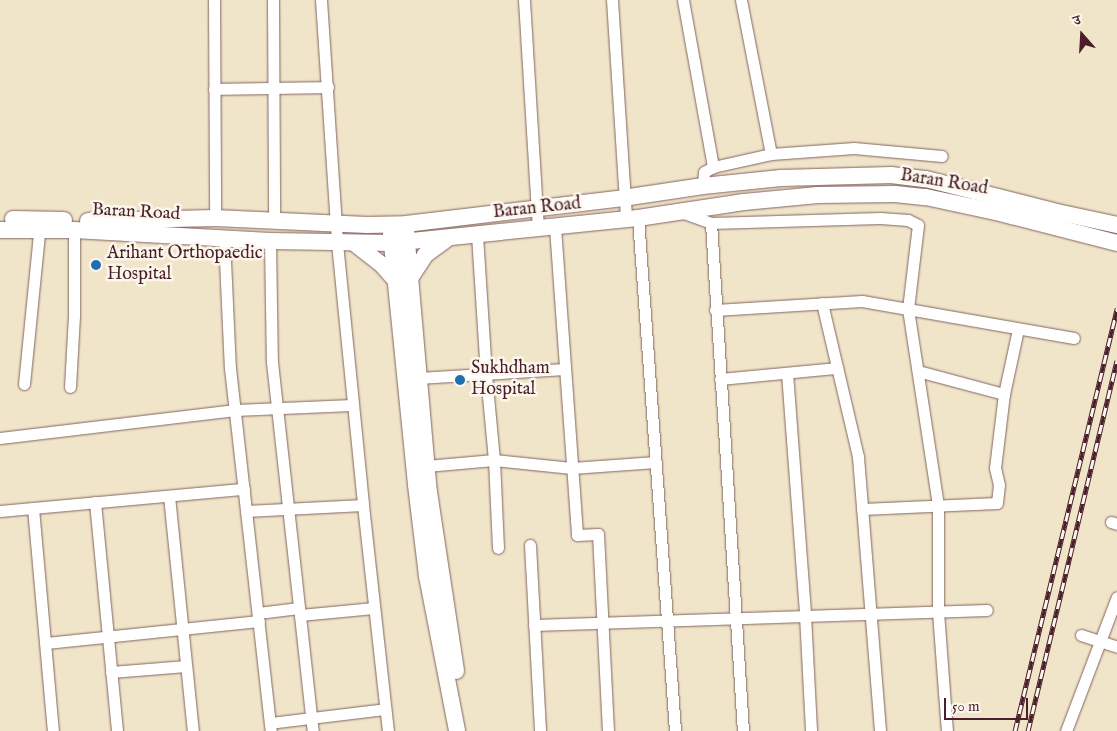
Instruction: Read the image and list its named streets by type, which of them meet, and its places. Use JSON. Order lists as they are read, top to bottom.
{
  "streets": {
    "main road": ["Baran Road"]
  },
  "places": ["Arihant Orthopaedic Hospital", "Sukhdham Hospital"],
  "scale_bar": "50 m",
  "north": "top"
}
